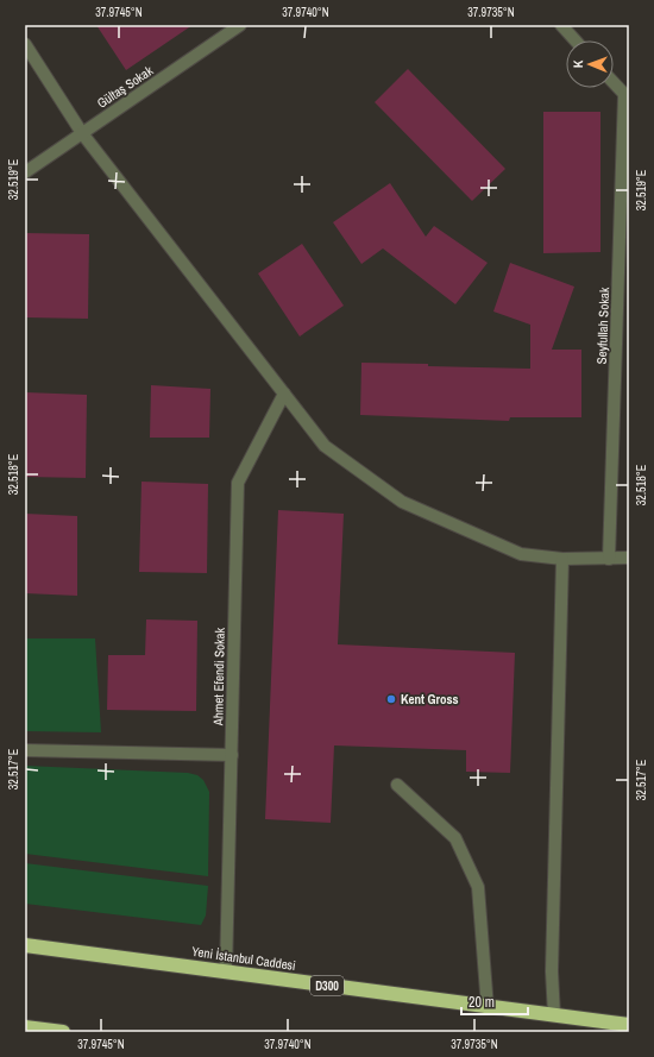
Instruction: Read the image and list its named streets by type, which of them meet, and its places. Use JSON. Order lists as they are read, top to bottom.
{
  "streets": {
    "highway": ["Yeni İstanbul Caddesi", "D300"],
    "street": ["Gültaş Sokak", "Seyfullah Sokak", "Ahmet Efendi Sokak"]
  },
  "crossings": [
    ["Ahmet Efendi Sokak", "Yeni İstanbul Caddesi"]
  ],
  "places": ["Kent Gross"],
  "scale_bar": "20 m",
  "north": "left",
  "coordinates": [
    "37.9745°N",
    "37.9740°N",
    "37.9735°N",
    "32.519°E",
    "32.518°E",
    "32.517°E"
  ]
}
